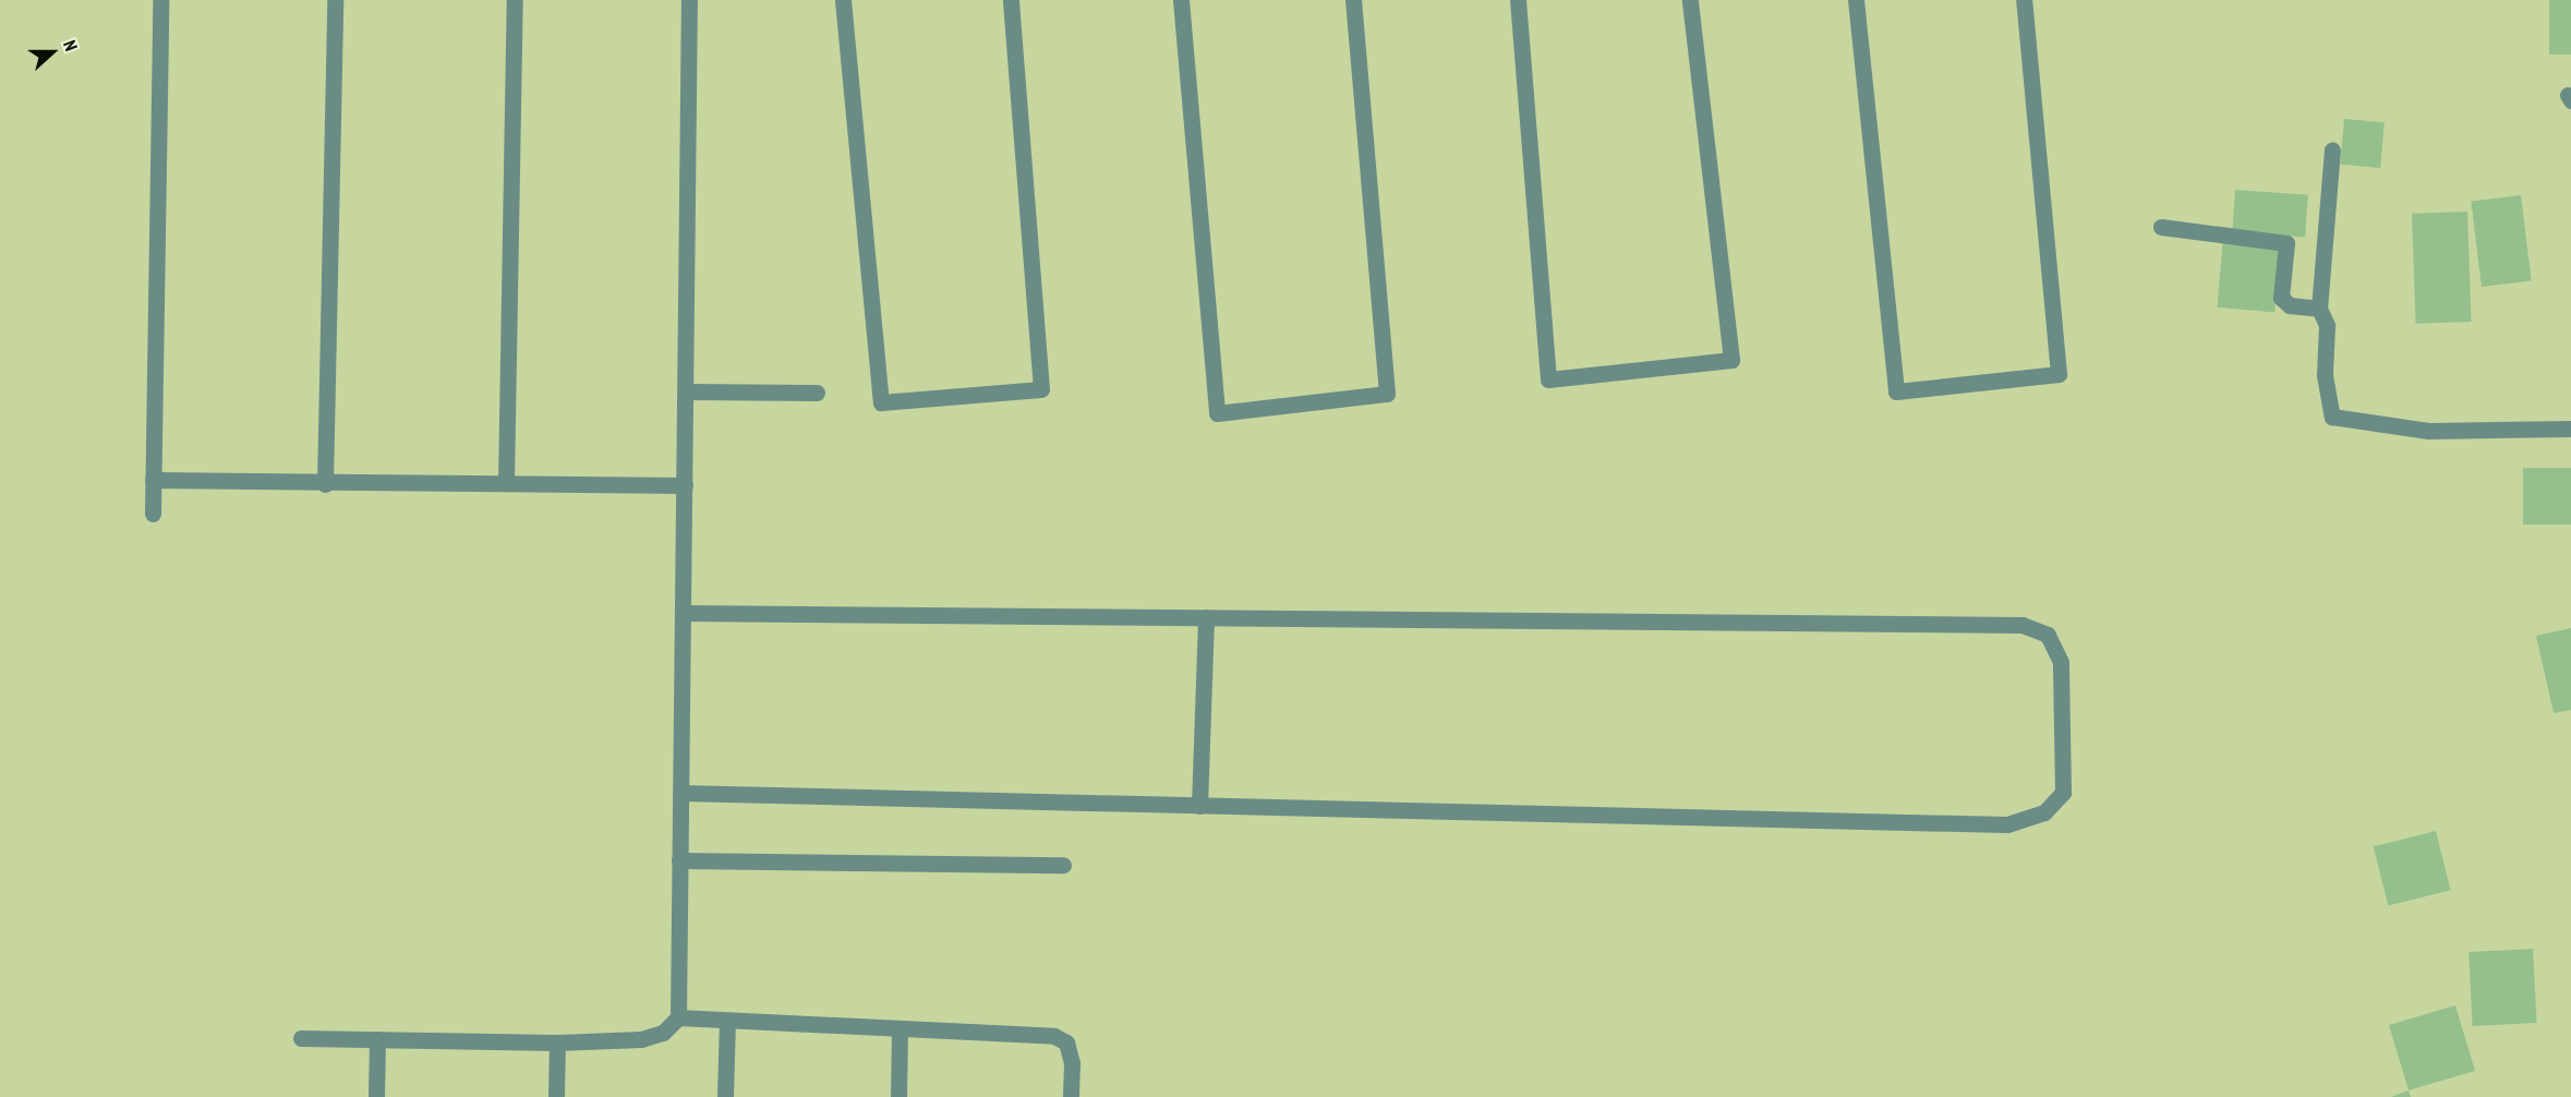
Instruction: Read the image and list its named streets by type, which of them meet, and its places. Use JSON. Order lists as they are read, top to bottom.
{
  "north": "right"
}
